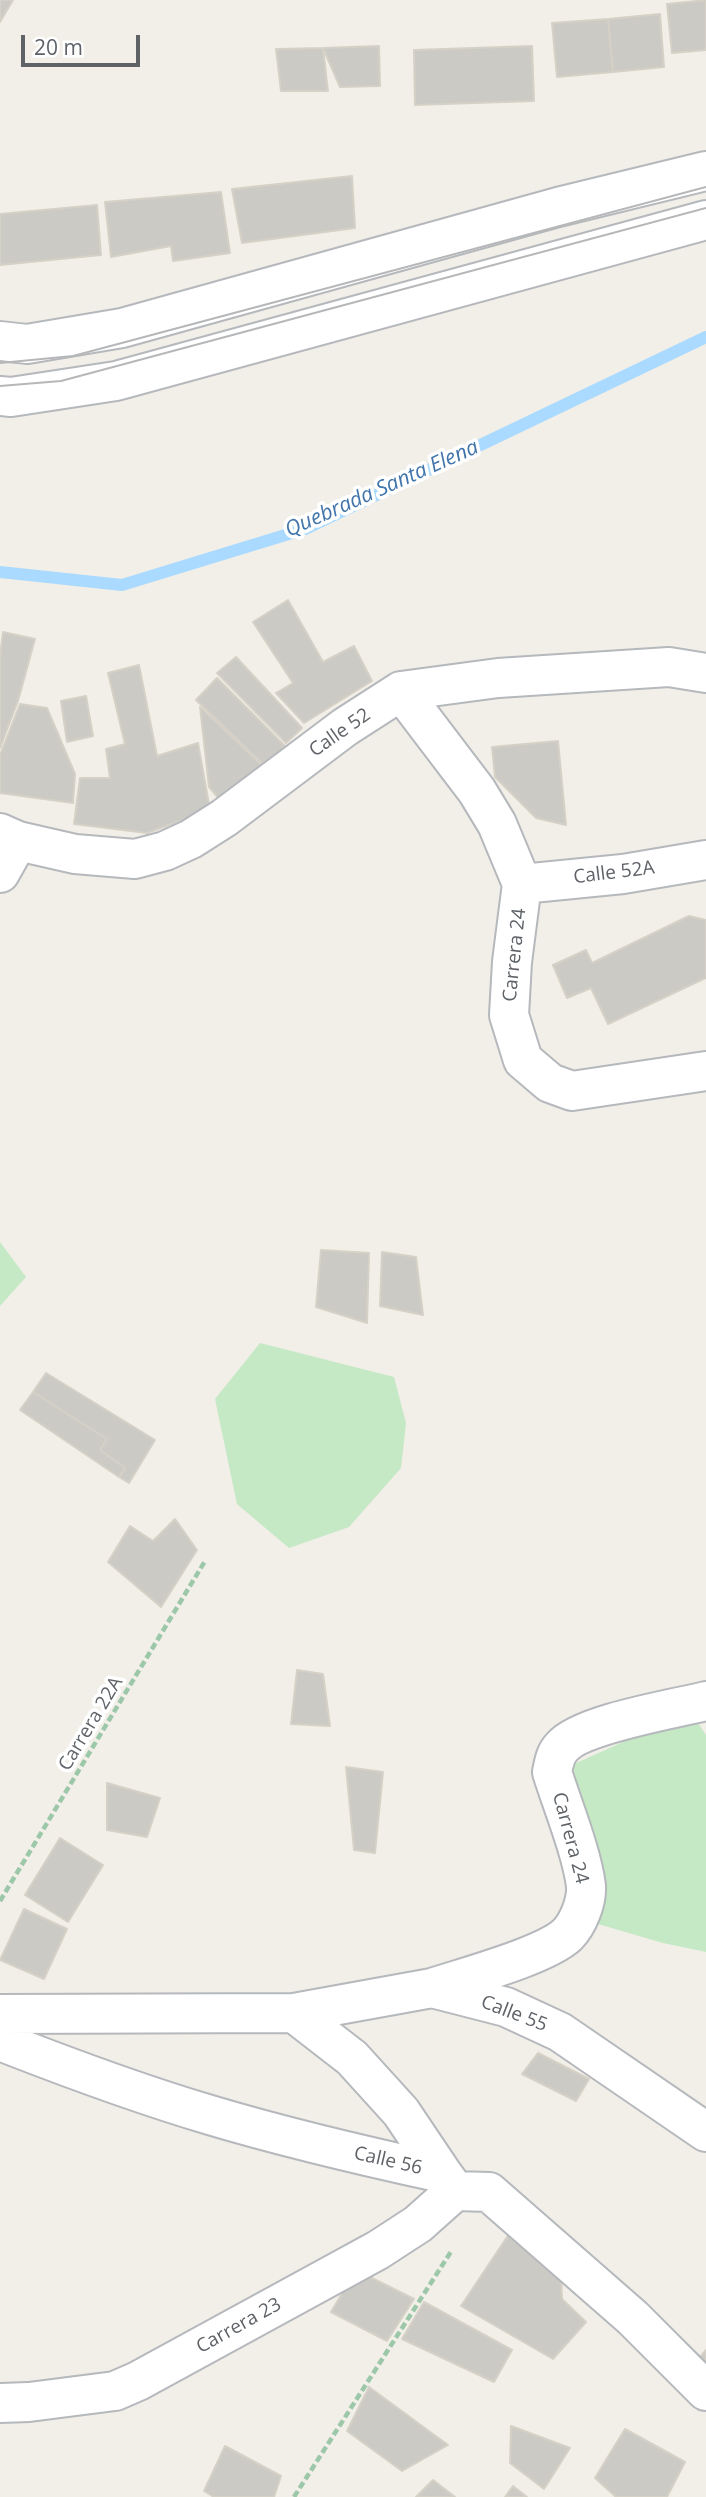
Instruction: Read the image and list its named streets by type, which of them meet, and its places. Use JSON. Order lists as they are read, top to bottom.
{
  "streets": {
    "street": [
      "Calle 52",
      "Calle 52A",
      "Carrera 24",
      "Calle 55",
      "Calle 56",
      "Carrera 23"
    ],
    "path": ["Carrera 22A"]
  },
  "crossings": [
    ["Calle 52", "Carrera 24"],
    ["Calle 52A", "Carrera 24"],
    ["Carrera 24", "Calle 55"],
    ["Calle 56", "Carrera 23"]
  ],
  "water": ["Quebrada Santa Elena"],
  "scale_bar": "20 m"
}
